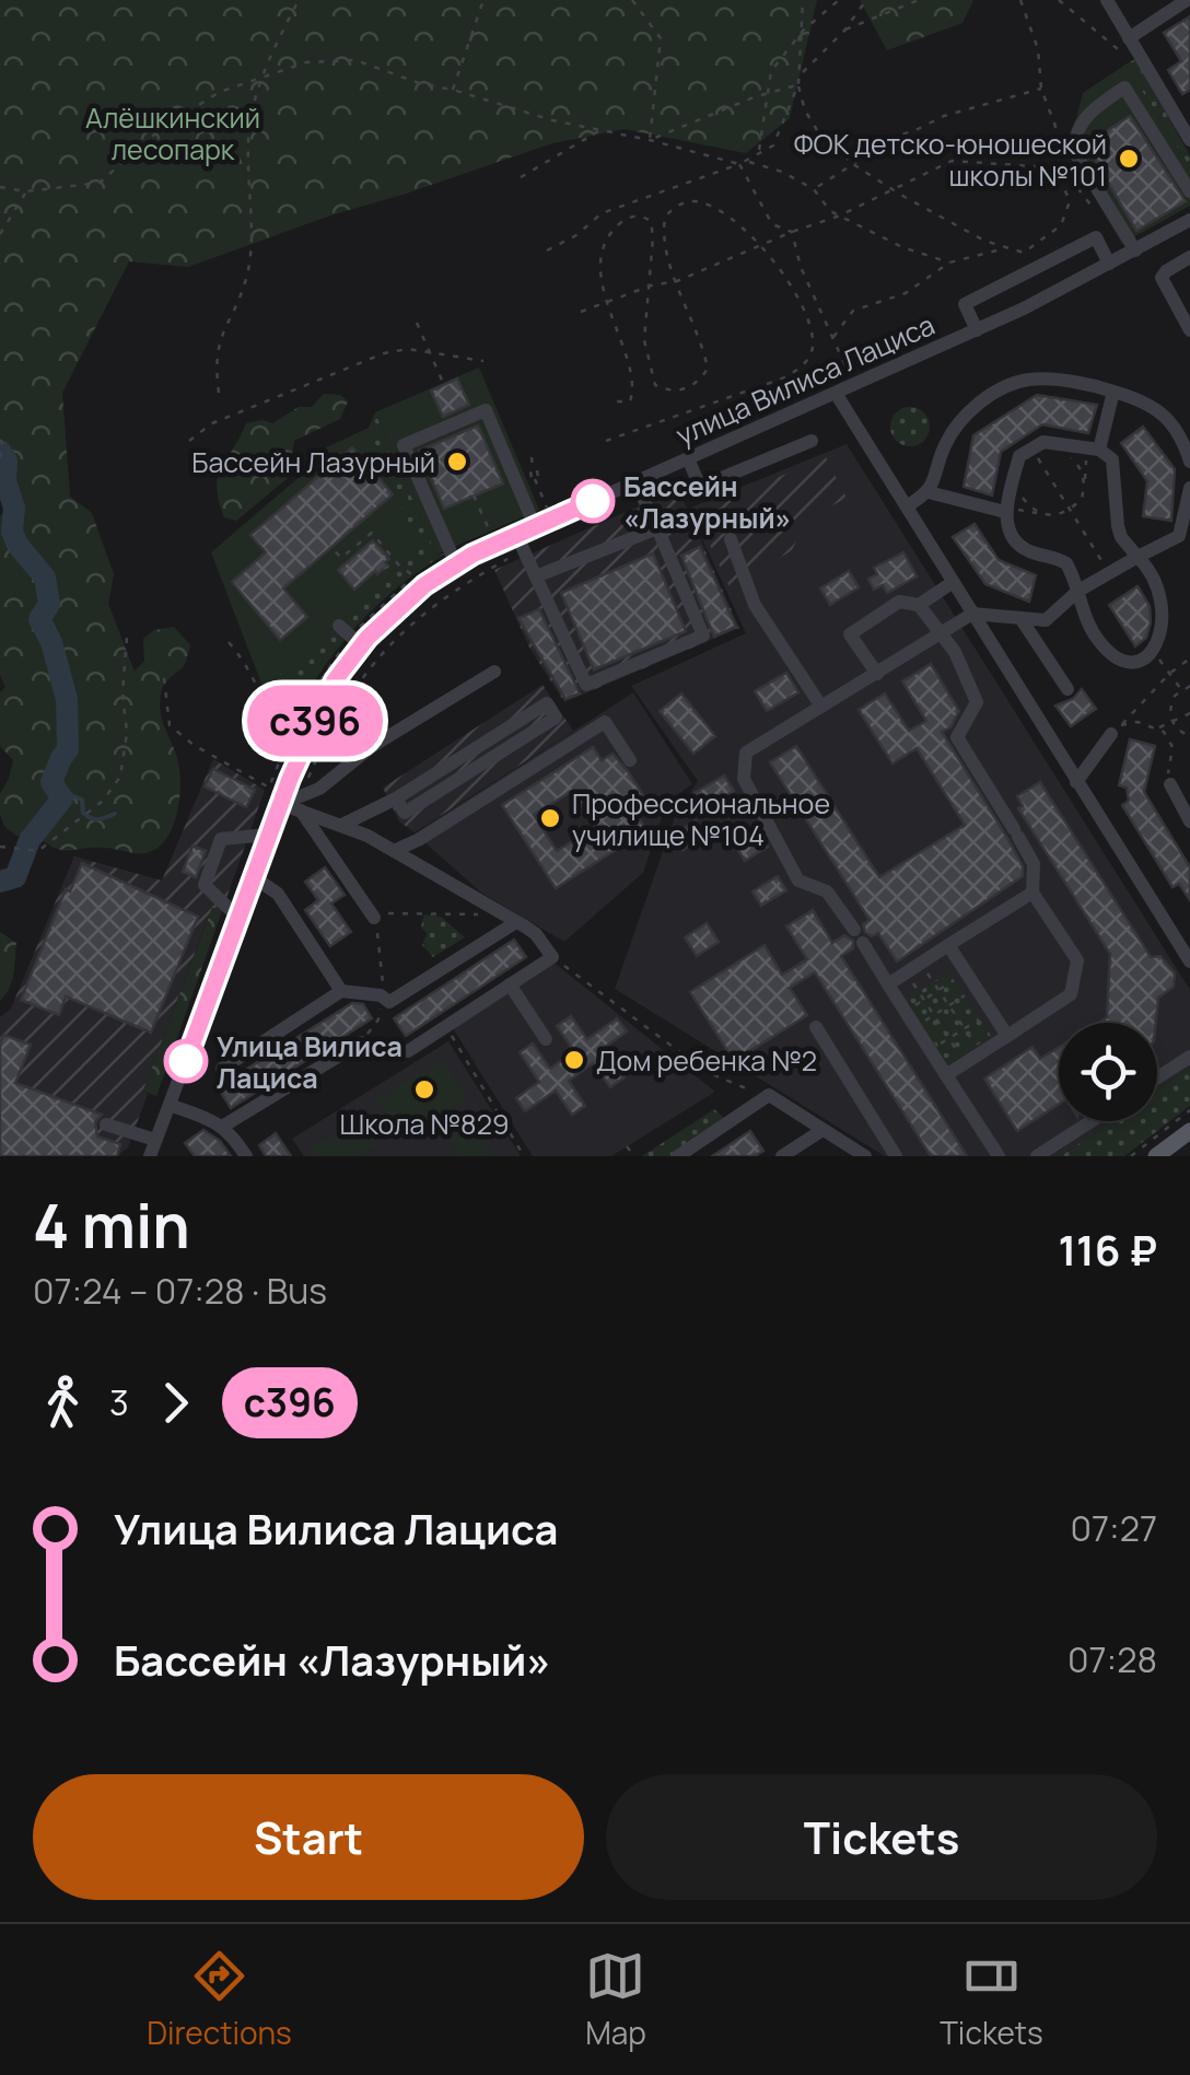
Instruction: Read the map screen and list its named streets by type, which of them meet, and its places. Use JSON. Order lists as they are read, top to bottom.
{
  "streets": {
    "street": ["улица Вилиса Лациса"]
  },
  "parks": ["Алёшкинский лесопарк"],
  "places": [
    "ФОК детско-юношеской школы №101",
    "Бассейн Лазурный",
    "Бассейн «Лазурный»",
    "Профессиональное училище №104",
    "Дом ребенка №2",
    "Улица Вилиса Лациса",
    "Школа №829"
  ],
  "lines": ["bus line с396"],
  "page": {
    "on_map": "с396",
    "heading": ["4 min", "07:24 – 07:28 · Bus", "116 ₽"],
    "legs": ["3", "с396"],
    "list": [
      {
        "name": "Улица Вилиса Лациса",
        "value": "07:27"
      },
      {
        "name": "Бассейн «Лазурный»",
        "value": "07:28"
      }
    ],
    "buttons": ["Start", "Tickets"],
    "tabs": ["Directions", "Map", "Tickets"]
  }
}
